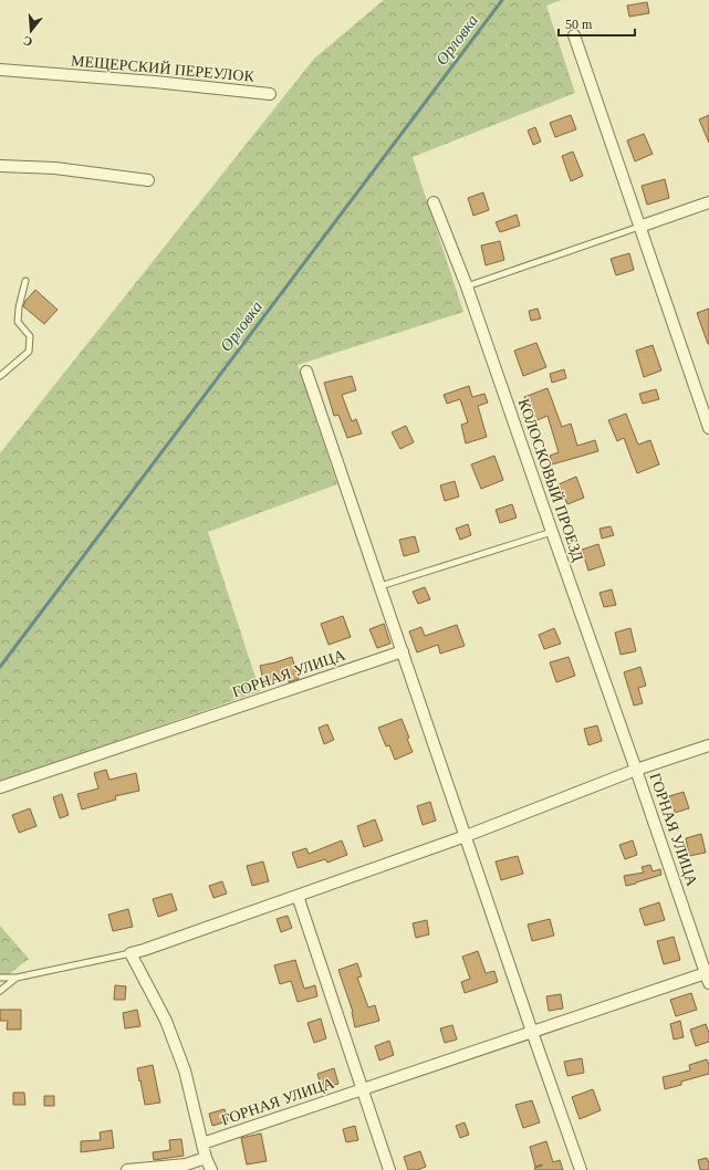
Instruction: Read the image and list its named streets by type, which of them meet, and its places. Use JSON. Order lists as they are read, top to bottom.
{
  "streets": {
    "street": ["МЕЩЕРСКИЙ ПЕРЕУЛОК", "КОЛОСКОВЫЙ ПРОЕЗД", "ГОРНАЯ УЛИЦА"]
  },
  "crossings": [
    ["КОЛОСКОВЫЙ ПРОЕЗД", "ГОРНАЯ УЛИЦА"]
  ],
  "water": ["Орловка"],
  "scale_bar": "50 m",
  "north": "bottom"
}
